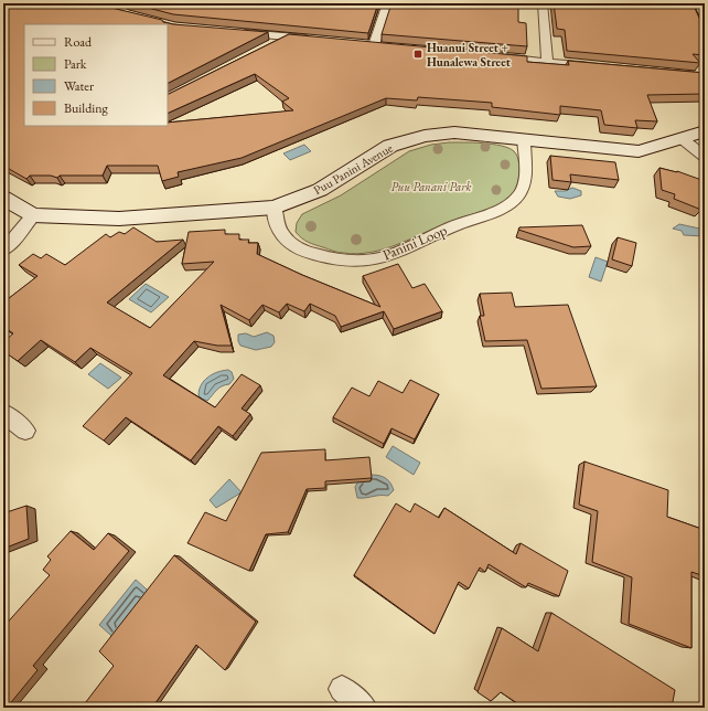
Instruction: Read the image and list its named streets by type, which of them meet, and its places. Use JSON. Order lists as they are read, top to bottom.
{
  "streets": {
    "street": ["Puu Panini Avenue", "Panini Loop"]
  },
  "crossings": [
    ["Puu Panini Avenue", "Panini Loop"]
  ],
  "parks": ["Puu Panani Park"],
  "places": {
    "transit": ["Huanui Street + Hunalewa Street"]
  },
  "legend": [
    "Road",
    "Park",
    "Water",
    "Building"
  ]
}
